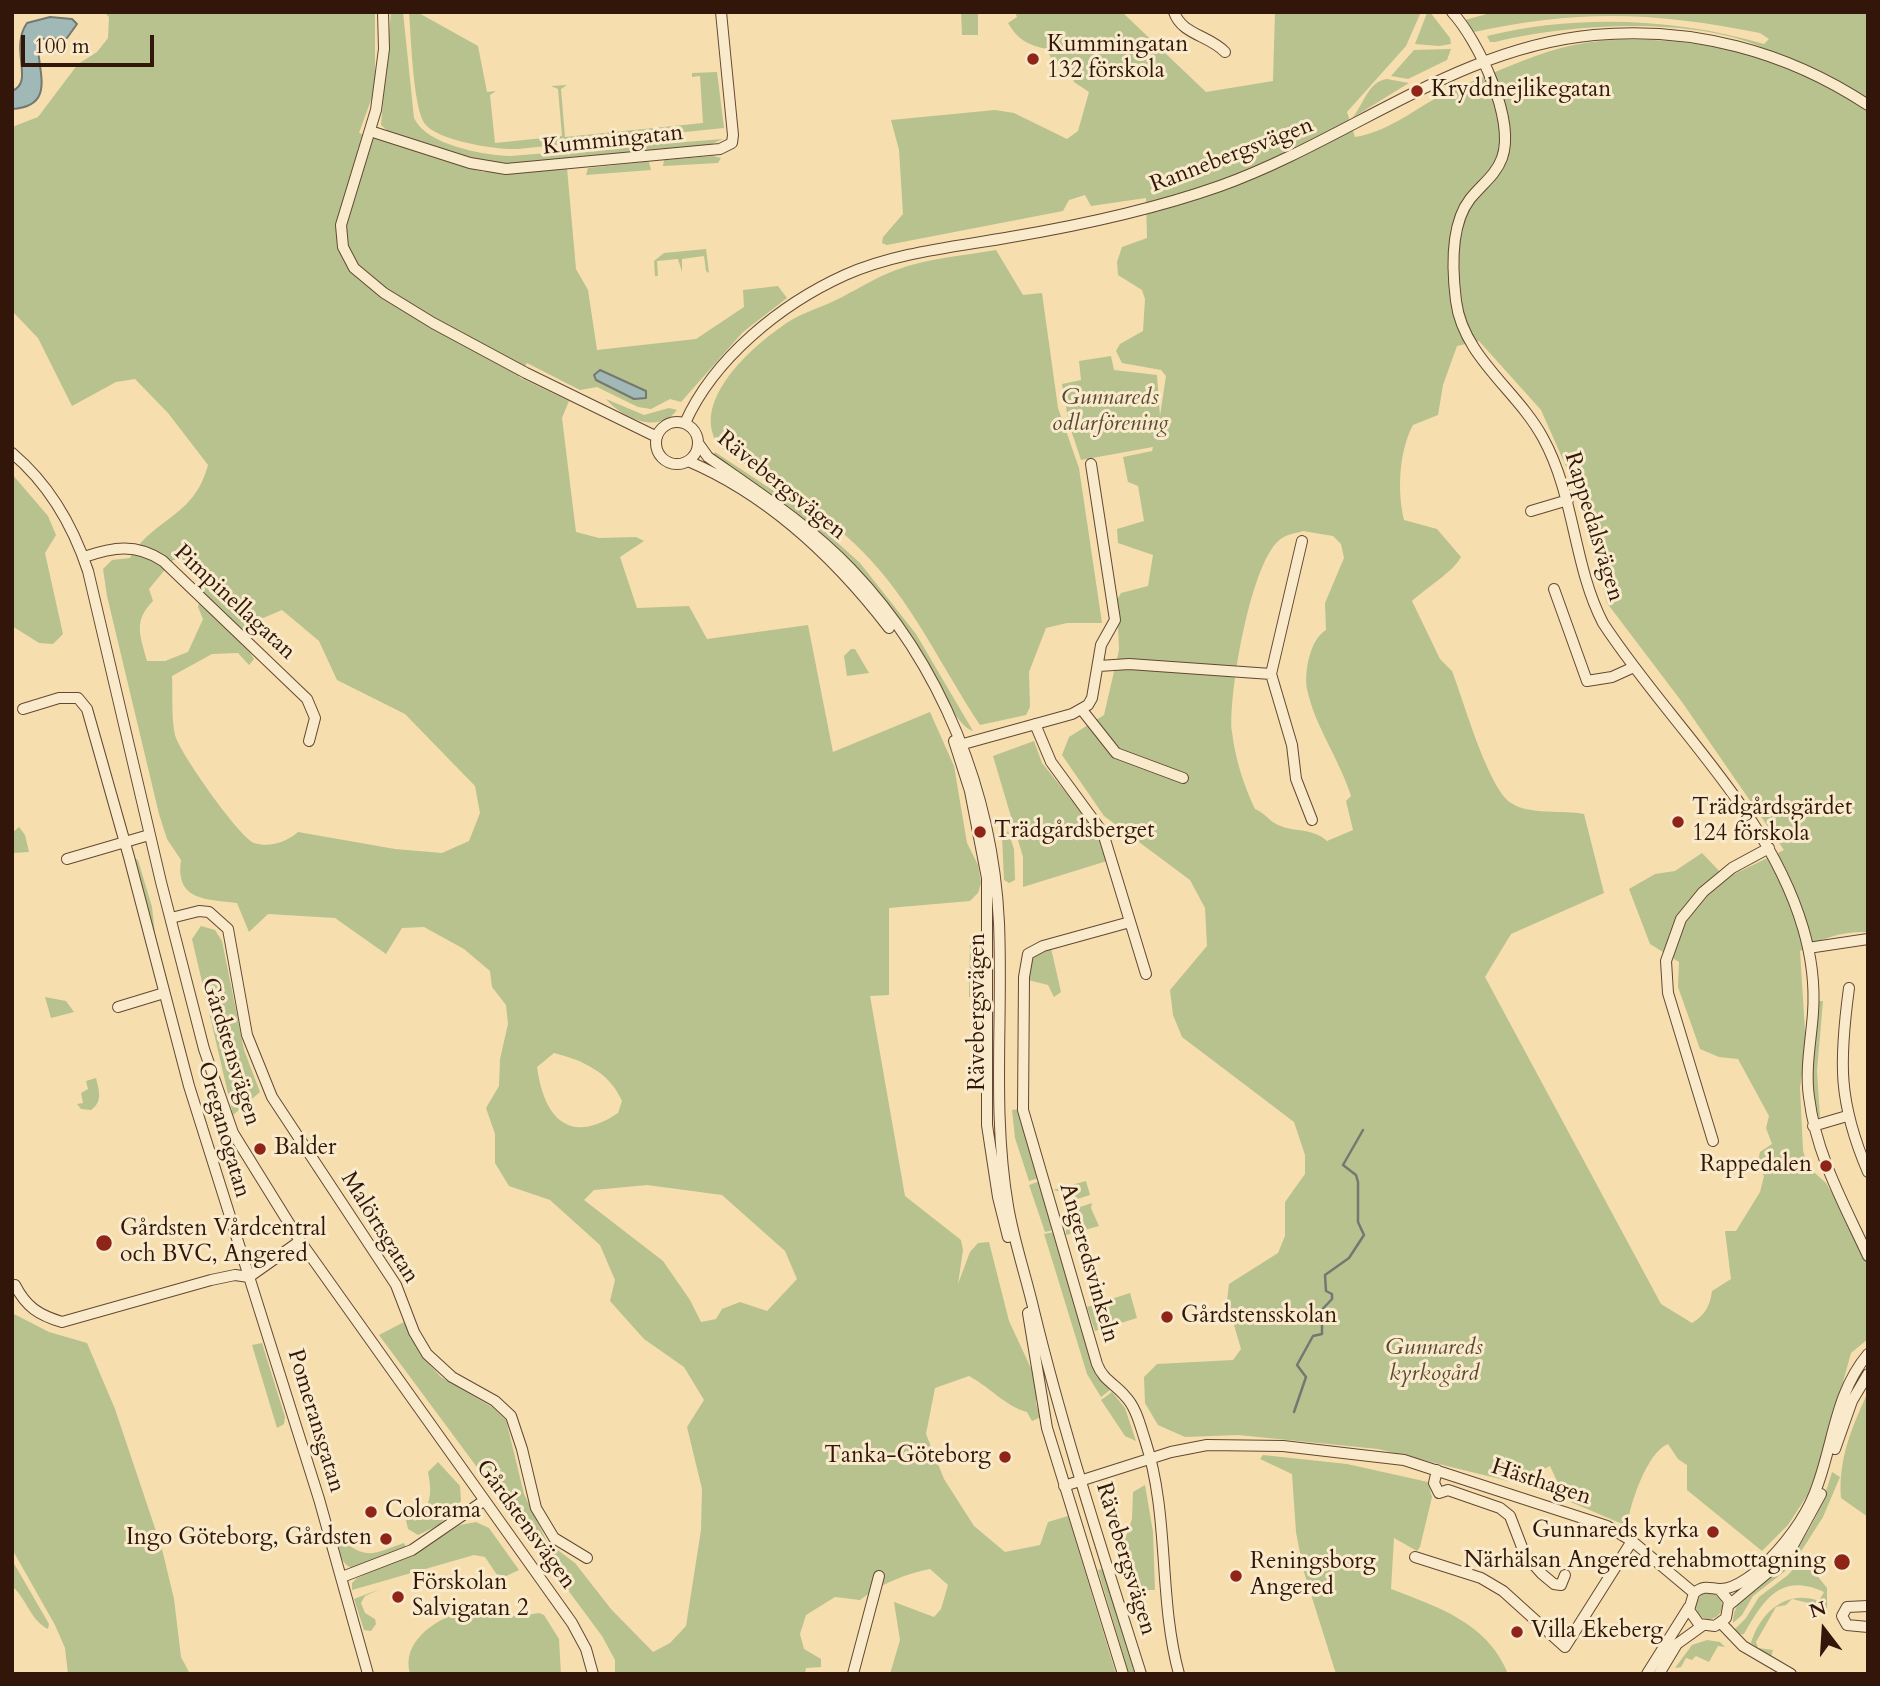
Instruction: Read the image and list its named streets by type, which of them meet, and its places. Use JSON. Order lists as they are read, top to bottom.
{
  "streets": {
    "street": [
      "Kummingatan",
      "Rannebergsvägen",
      "Rävebergsvägen",
      "Rappedalsvägen",
      "Pimpinellagatan",
      "Gårdstensvägen",
      "Oreganogatan",
      "Malörtsgatan",
      "Angeredsvinkeln",
      "Pomeransgatan",
      "Hästhagen"
    ]
  },
  "crossings": [
    ["Rannebergsvägen", "Rävebergsvägen"],
    ["Rannebergsvägen", "Rappedalsvägen"],
    ["Rävebergsvägen", "Hästhagen"],
    ["Pimpinellagatan", "Gårdstensvägen"],
    ["Gårdstensvägen", "Malörtsgatan"],
    ["Oreganogatan", "Pomeransgatan"],
    ["Angeredsvinkeln", "Hästhagen"]
  ],
  "parks": ["Gunnareds odlarförening", "Gunnareds kyrkogård"],
  "places": [
    "Kummingatan 132 förskola",
    "Kryddnejlikegatan",
    "Trädgårdsgärdet 124 förskola",
    "Trädgårdsberget",
    "Balder",
    "Rappedalen",
    "Gårdsten Vårdcentral och BVC, Angered",
    "Gårdstensskolan",
    "Tanka-Göteborg",
    "Colorama",
    "Gunnareds kyrka",
    "Ingo Göteborg, Gårdsten",
    "Närhälsan Angered rehabmottagning",
    "Reningsborg Angered",
    "Förskolan Salvigatan 2",
    "Villa Ekeberg"
  ],
  "scale_bar": "100 m",
  "north": "top"
}
